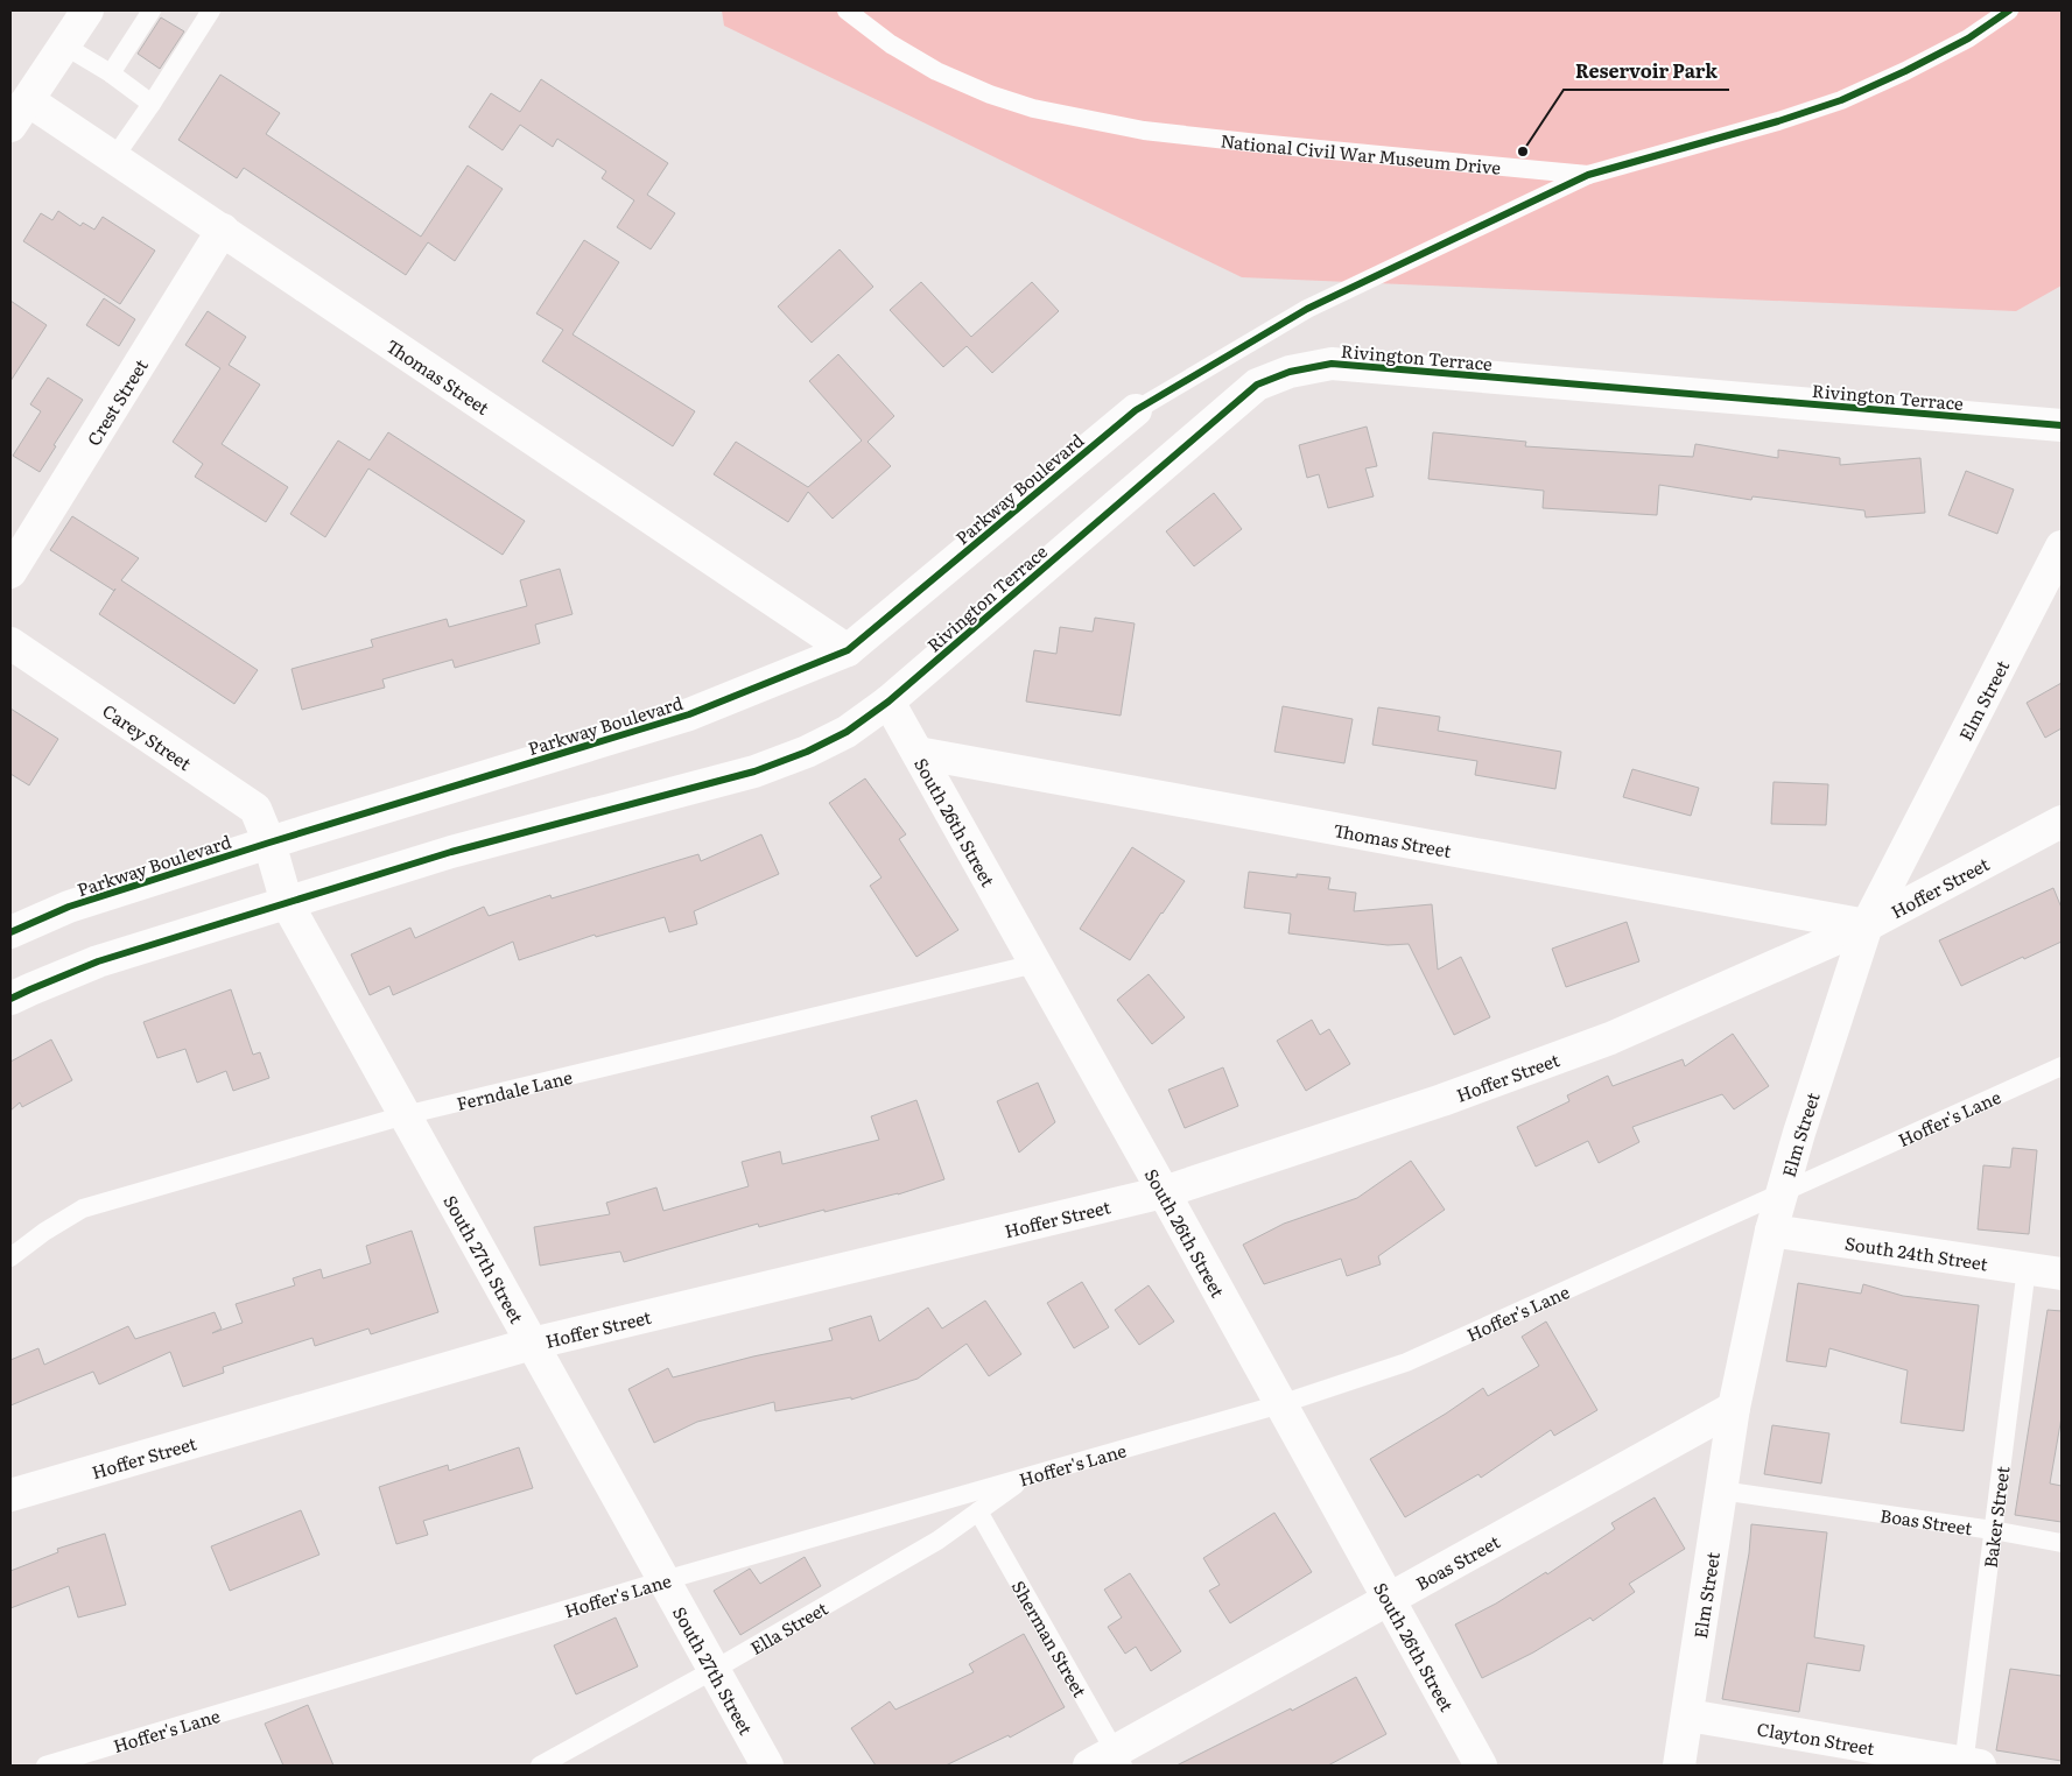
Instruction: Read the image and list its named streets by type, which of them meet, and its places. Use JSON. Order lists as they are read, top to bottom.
{
  "streets": {
    "street": [
      "Rivington Terrace",
      "Thomas Street",
      "Crest Street",
      "Parkway Boulevard",
      "Elm Street",
      "Carey Street",
      "South 26th Street",
      "Hoffer Street",
      "South 24th Street",
      "South 27th Street",
      "Boas Street",
      "Clayton Street"
    ],
    "lane": [
      "National Civil War Museum Drive",
      "Ferndale Lane",
      "Hoffer's Lane",
      "Baker Street",
      "Ella Street",
      "Sherman Street"
    ]
  },
  "crossings": [
    ["Rivington Terrace", "South 26th Street"],
    ["Thomas Street", "Crest Street"],
    ["Thomas Street", "Parkway Boulevard"],
    ["Thomas Street", "Elm Street"],
    ["Thomas Street", "South 26th Street"],
    ["Thomas Street", "Hoffer Street"],
    ["Parkway Boulevard", "Carey Street"],
    ["Elm Street", "Hoffer Street"],
    ["Elm Street", "Hoffer's Lane"],
    ["Elm Street", "South 24th Street"],
    ["Elm Street", "Boas Street"],
    ["Elm Street", "Clayton Street"],
    ["Carey Street", "South 27th Street"],
    ["South 26th Street", "Hoffer Street"],
    ["South 26th Street", "Ferndale Lane"],
    ["South 26th Street", "Hoffer's Lane"],
    ["South 26th Street", "Boas Street"],
    ["Hoffer Street", "South 27th Street"],
    ["Ferndale Lane", "South 27th Street"],
    ["Hoffer's Lane", "South 27th Street"],
    ["Hoffer's Lane", "Ella Street"],
    ["South 24th Street", "Baker Street"],
    ["South 27th Street", "Ella Street"],
    ["Baker Street", "Boas Street"],
    ["Baker Street", "Clayton Street"],
    ["Boas Street", "Sherman Street"],
    ["Ella Street", "Sherman Street"]
  ],
  "places": ["Reservoir Park"]
}
